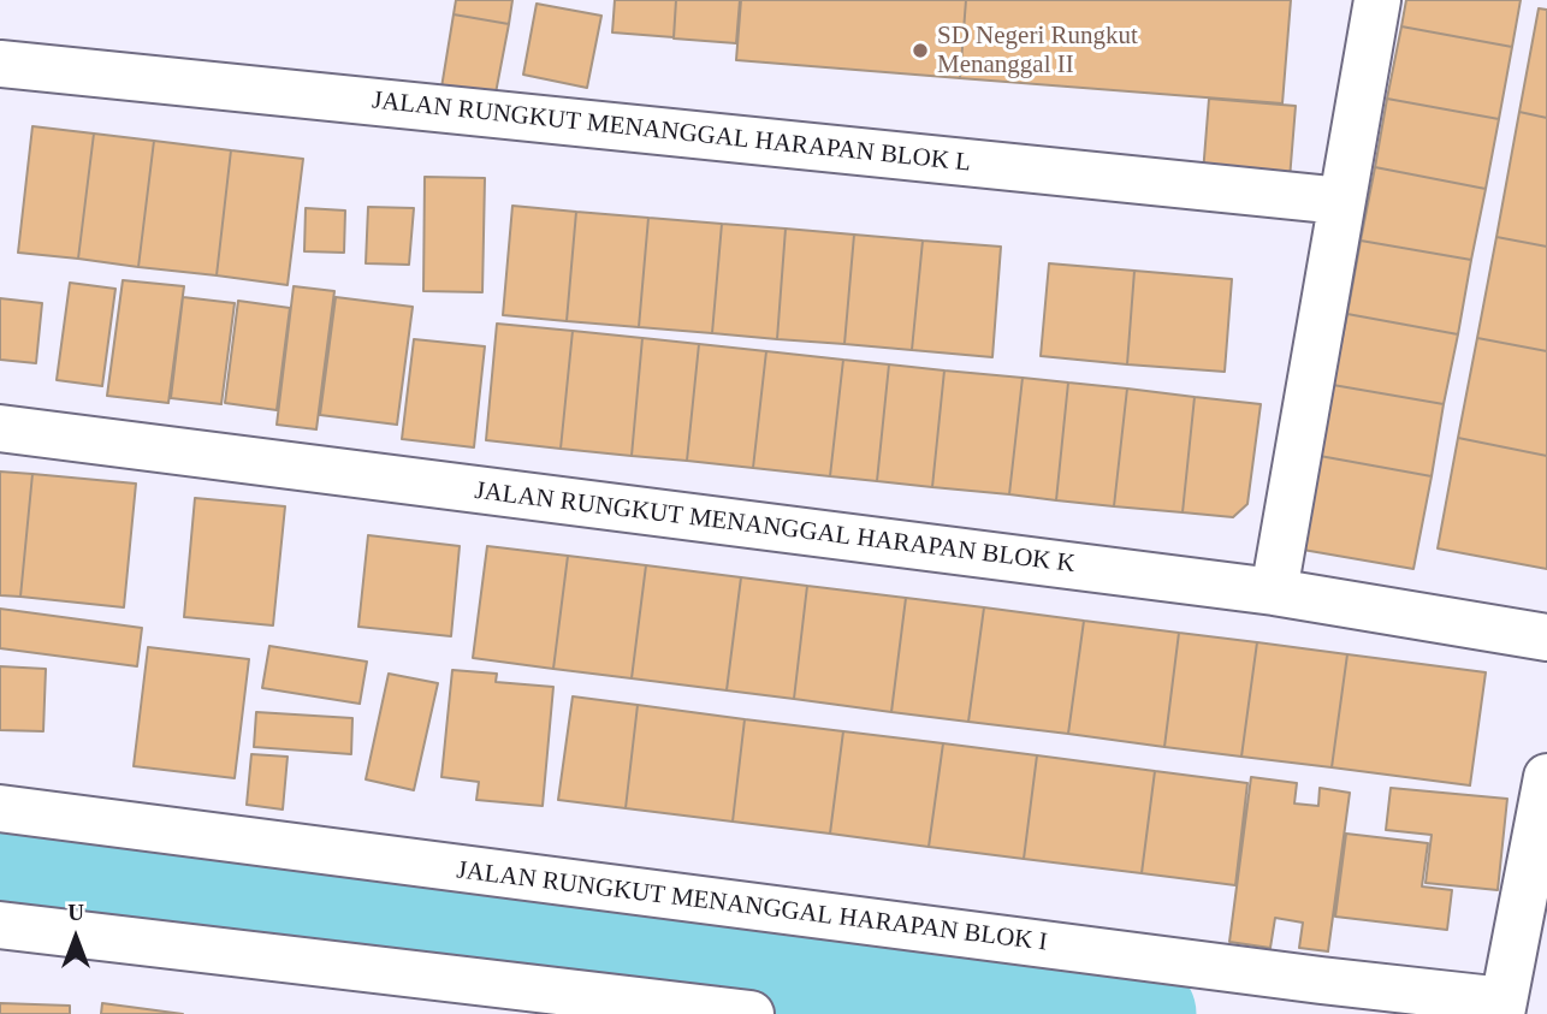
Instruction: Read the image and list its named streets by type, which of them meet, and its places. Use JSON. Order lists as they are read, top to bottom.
{
  "streets": {
    "street": ["JALAN RUNGKUT MENANGGAL HARAPAN BLOK L", "JALAN RUNGKUT MENANGGAL HARAPAN BLOK K", "JALAN RUNGKUT MENANGGAL HARAPAN BLOK I"]
  },
  "places": ["SD Negeri Rungkut Menanggal II"],
  "north": "top"
}
